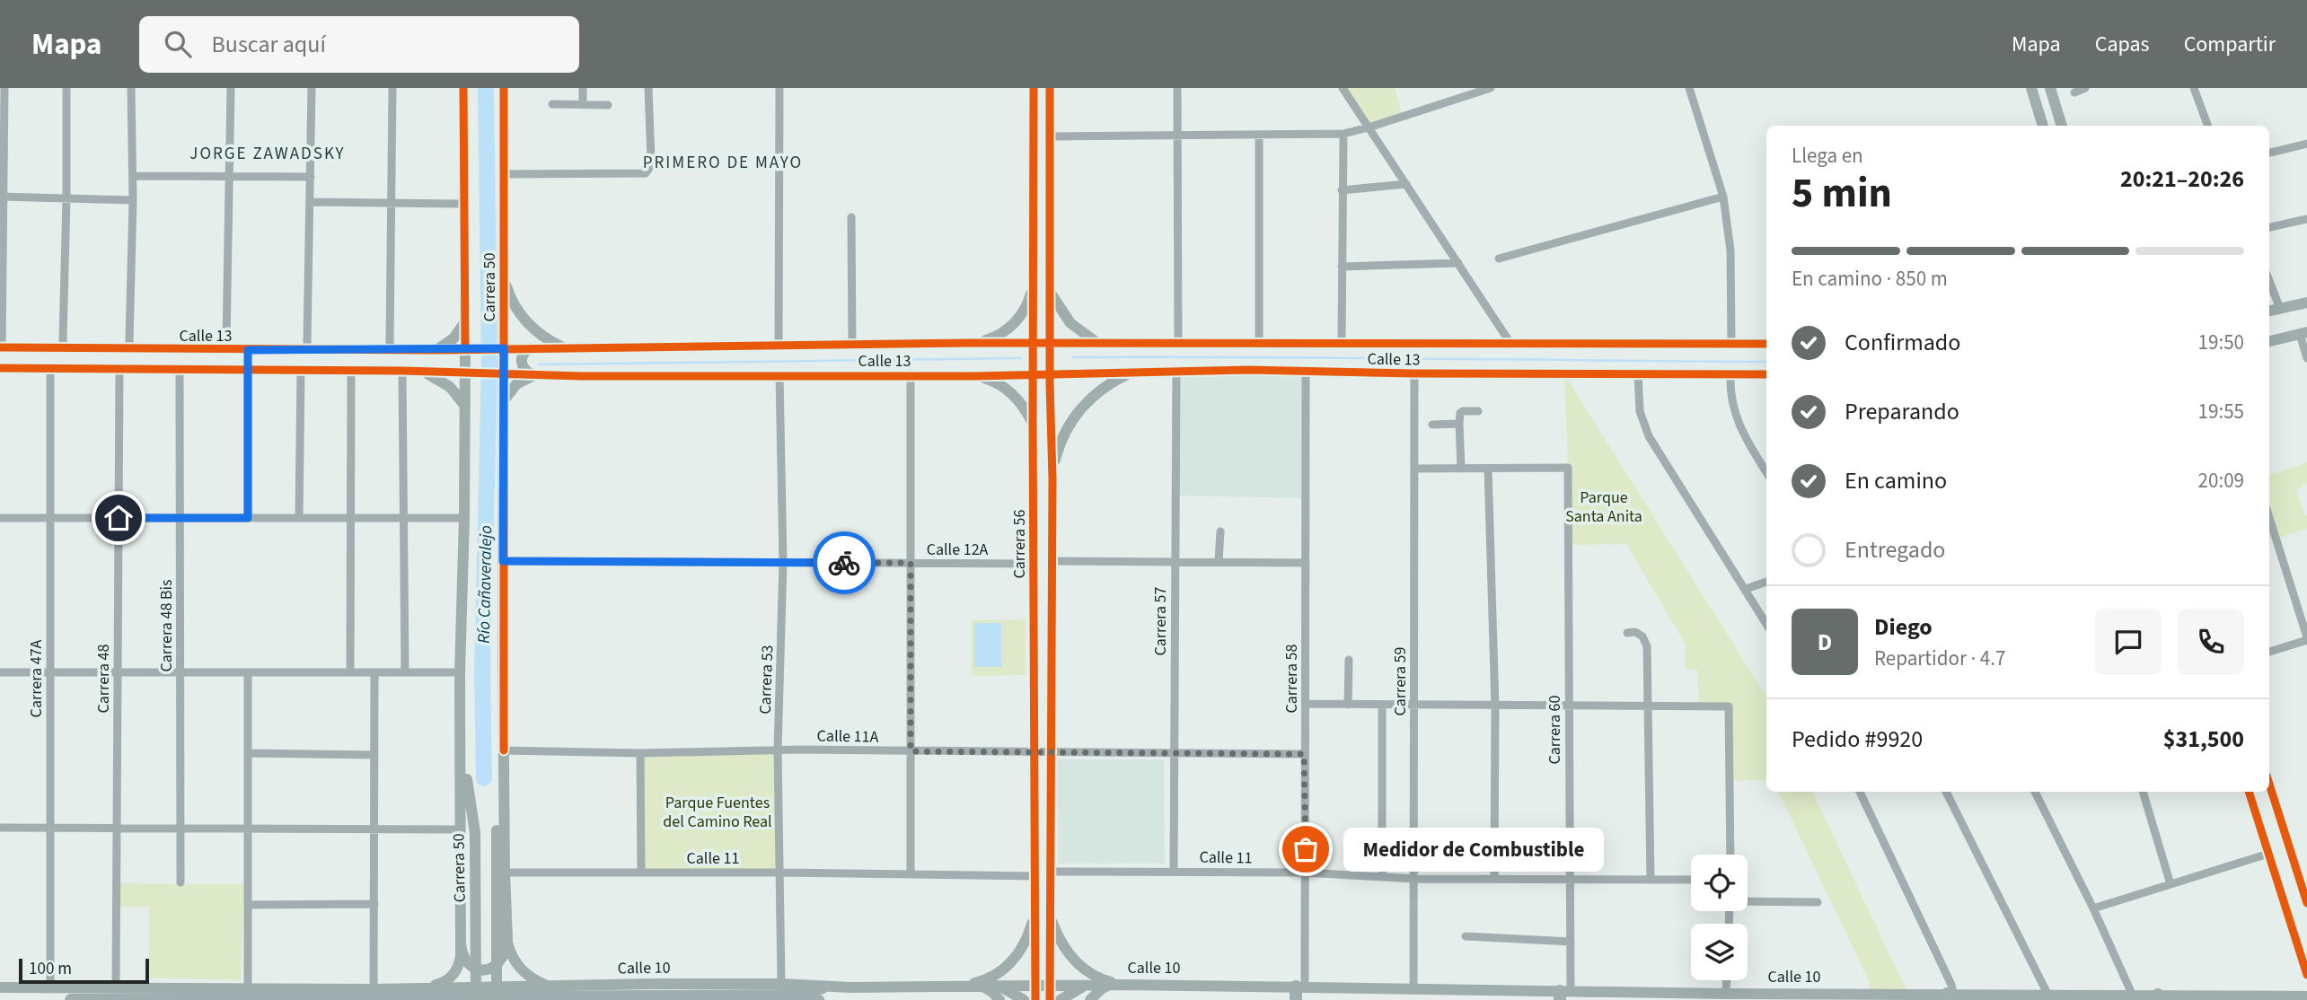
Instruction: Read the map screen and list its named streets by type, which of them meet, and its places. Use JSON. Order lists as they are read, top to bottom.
{
  "streets": {
    "main road": [
      "Carrera 50",
      "Calle 13",
      "Carrera 56",
      "Calle 10"
    ],
    "street": [
      "Calle 12A",
      "Carrera 57",
      "Carrera 48 Bis",
      "Carrera 47A",
      "Carrera 48",
      "Carrera 58",
      "Carrera 53",
      "Carrera 59",
      "Carrera 60",
      "Calle 11A",
      "Calle 11"
    ]
  },
  "crossings": [
    ["Carrera 50", "Calle 13"],
    ["Carrera 50", "Calle 12A"],
    ["Carrera 50", "Calle 11A"],
    ["Carrera 50", "Calle 11"],
    ["Carrera 50", "Calle 10"],
    ["Calle 13", "Carrera 56"],
    ["Calle 13", "Carrera 57"],
    ["Calle 13", "Carrera 48 Bis"],
    ["Calle 13", "Carrera 47A"],
    ["Calle 13", "Carrera 48"],
    ["Calle 13", "Carrera 58"],
    ["Calle 13", "Carrera 53"],
    ["Calle 13", "Carrera 59"],
    ["Carrera 56", "Calle 12A"],
    ["Carrera 56", "Calle 11A"],
    ["Carrera 56", "Calle 11"],
    ["Carrera 56", "Calle 10"],
    ["Calle 12A", "Carrera 53"],
    ["Carrera 57", "Calle 11A"],
    ["Carrera 57", "Calle 11"],
    ["Carrera 47A", "Calle 10"],
    ["Carrera 48", "Calle 10"],
    ["Carrera 58", "Calle 11A"],
    ["Carrera 58", "Calle 11"],
    ["Carrera 58", "Calle 10"],
    ["Carrera 53", "Calle 11A"],
    ["Carrera 53", "Calle 11"],
    ["Carrera 53", "Calle 10"],
    ["Carrera 59", "Calle 11"],
    ["Carrera 59", "Calle 10"],
    ["Carrera 60", "Calle 11"],
    ["Carrera 60", "Calle 10"]
  ],
  "districts": ["JORGE ZAWADSKY", "PRIMERO DE MAYO"],
  "water": ["Río Cañaveralejo"],
  "parks": ["Parque Santa Anita", "Parque Fuentes del Camino Real"],
  "places": ["Medidor de Combustible"],
  "scale_bar": "100 m",
  "page": {
    "header": "Mapa",
    "search": "Buscar aquí",
    "nav": ["Mapa", "Capas", "Compartir"],
    "heading": ["5 min", "Llega en", "20:21–20:26"],
    "panel": [
      "Diego",
      "Repartidor · 4.7",
      "Pedido #9920",
      "$31,500"
    ],
    "bar": "En camino · 850 m",
    "list": [
      ["Confirmado", "19:50"],
      ["Preparando", "19:55"],
      ["En camino", "20:09"],
      "Entregado"
    ],
    "round": "D",
    "bubble": "Medidor de Combustible",
    "scale": "100 m"
  }
}
